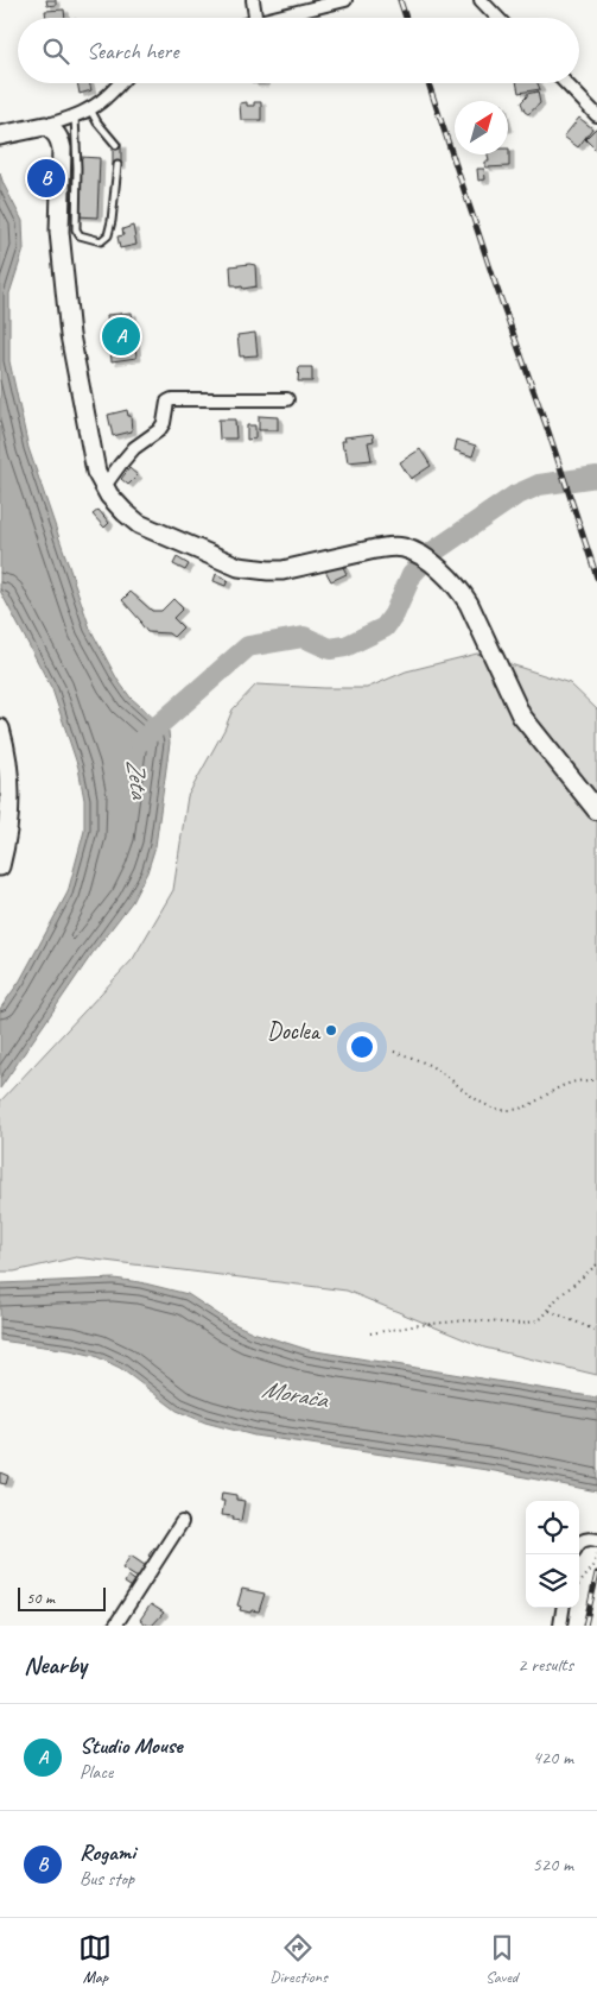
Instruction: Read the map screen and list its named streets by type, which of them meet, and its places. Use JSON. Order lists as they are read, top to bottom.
{
  "water": ["Zeta", "Morača"],
  "places": ["Doclea"],
  "scale_bar": "50 m",
  "north": "top right",
  "page": {
    "search": "Search here",
    "pins": ["B", "A"],
    "scale": "50 m",
    "heading": ["Nearby", "2 results"],
    "list": [
      {
        "mark": "A",
        "name": "Studio Mouse",
        "note": "Place",
        "value": "420 m"
      },
      {
        "mark": "B",
        "name": "Rogami",
        "note": "Bus stop",
        "value": "520 m"
      }
    ],
    "nav": ["Map", "Directions", "Saved"]
  }
}
